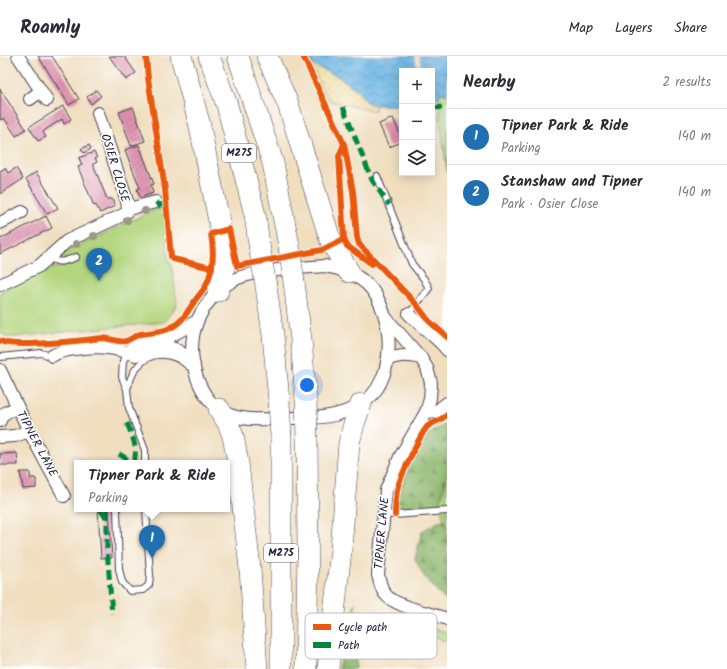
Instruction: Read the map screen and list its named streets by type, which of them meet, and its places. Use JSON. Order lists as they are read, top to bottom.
{
  "streets": {
    "highway": ["M275"],
    "street": ["OSIER CLOSE", "TIPNER LANE"]
  },
  "legend": ["Cycle path", "Path"],
  "page": {
    "header": "Roamly",
    "nav": ["Map", "Layers", "Share"],
    "heading": ["Nearby", "2 results"],
    "map_buttons": ["+", "−"],
    "list": [
      {
        "mark": "1",
        "name": "Tipner Park & Ride",
        "note": "Parking",
        "value": "140 m"
      },
      {
        "mark": "2",
        "name": "Stanshaw and Tipner",
        "note": "Park · Osier Close",
        "value": "140 m"
      }
    ],
    "pins": ["2", "1"],
    "popup": ["Tipner Park & Ride", "Parking"]
  }
}
